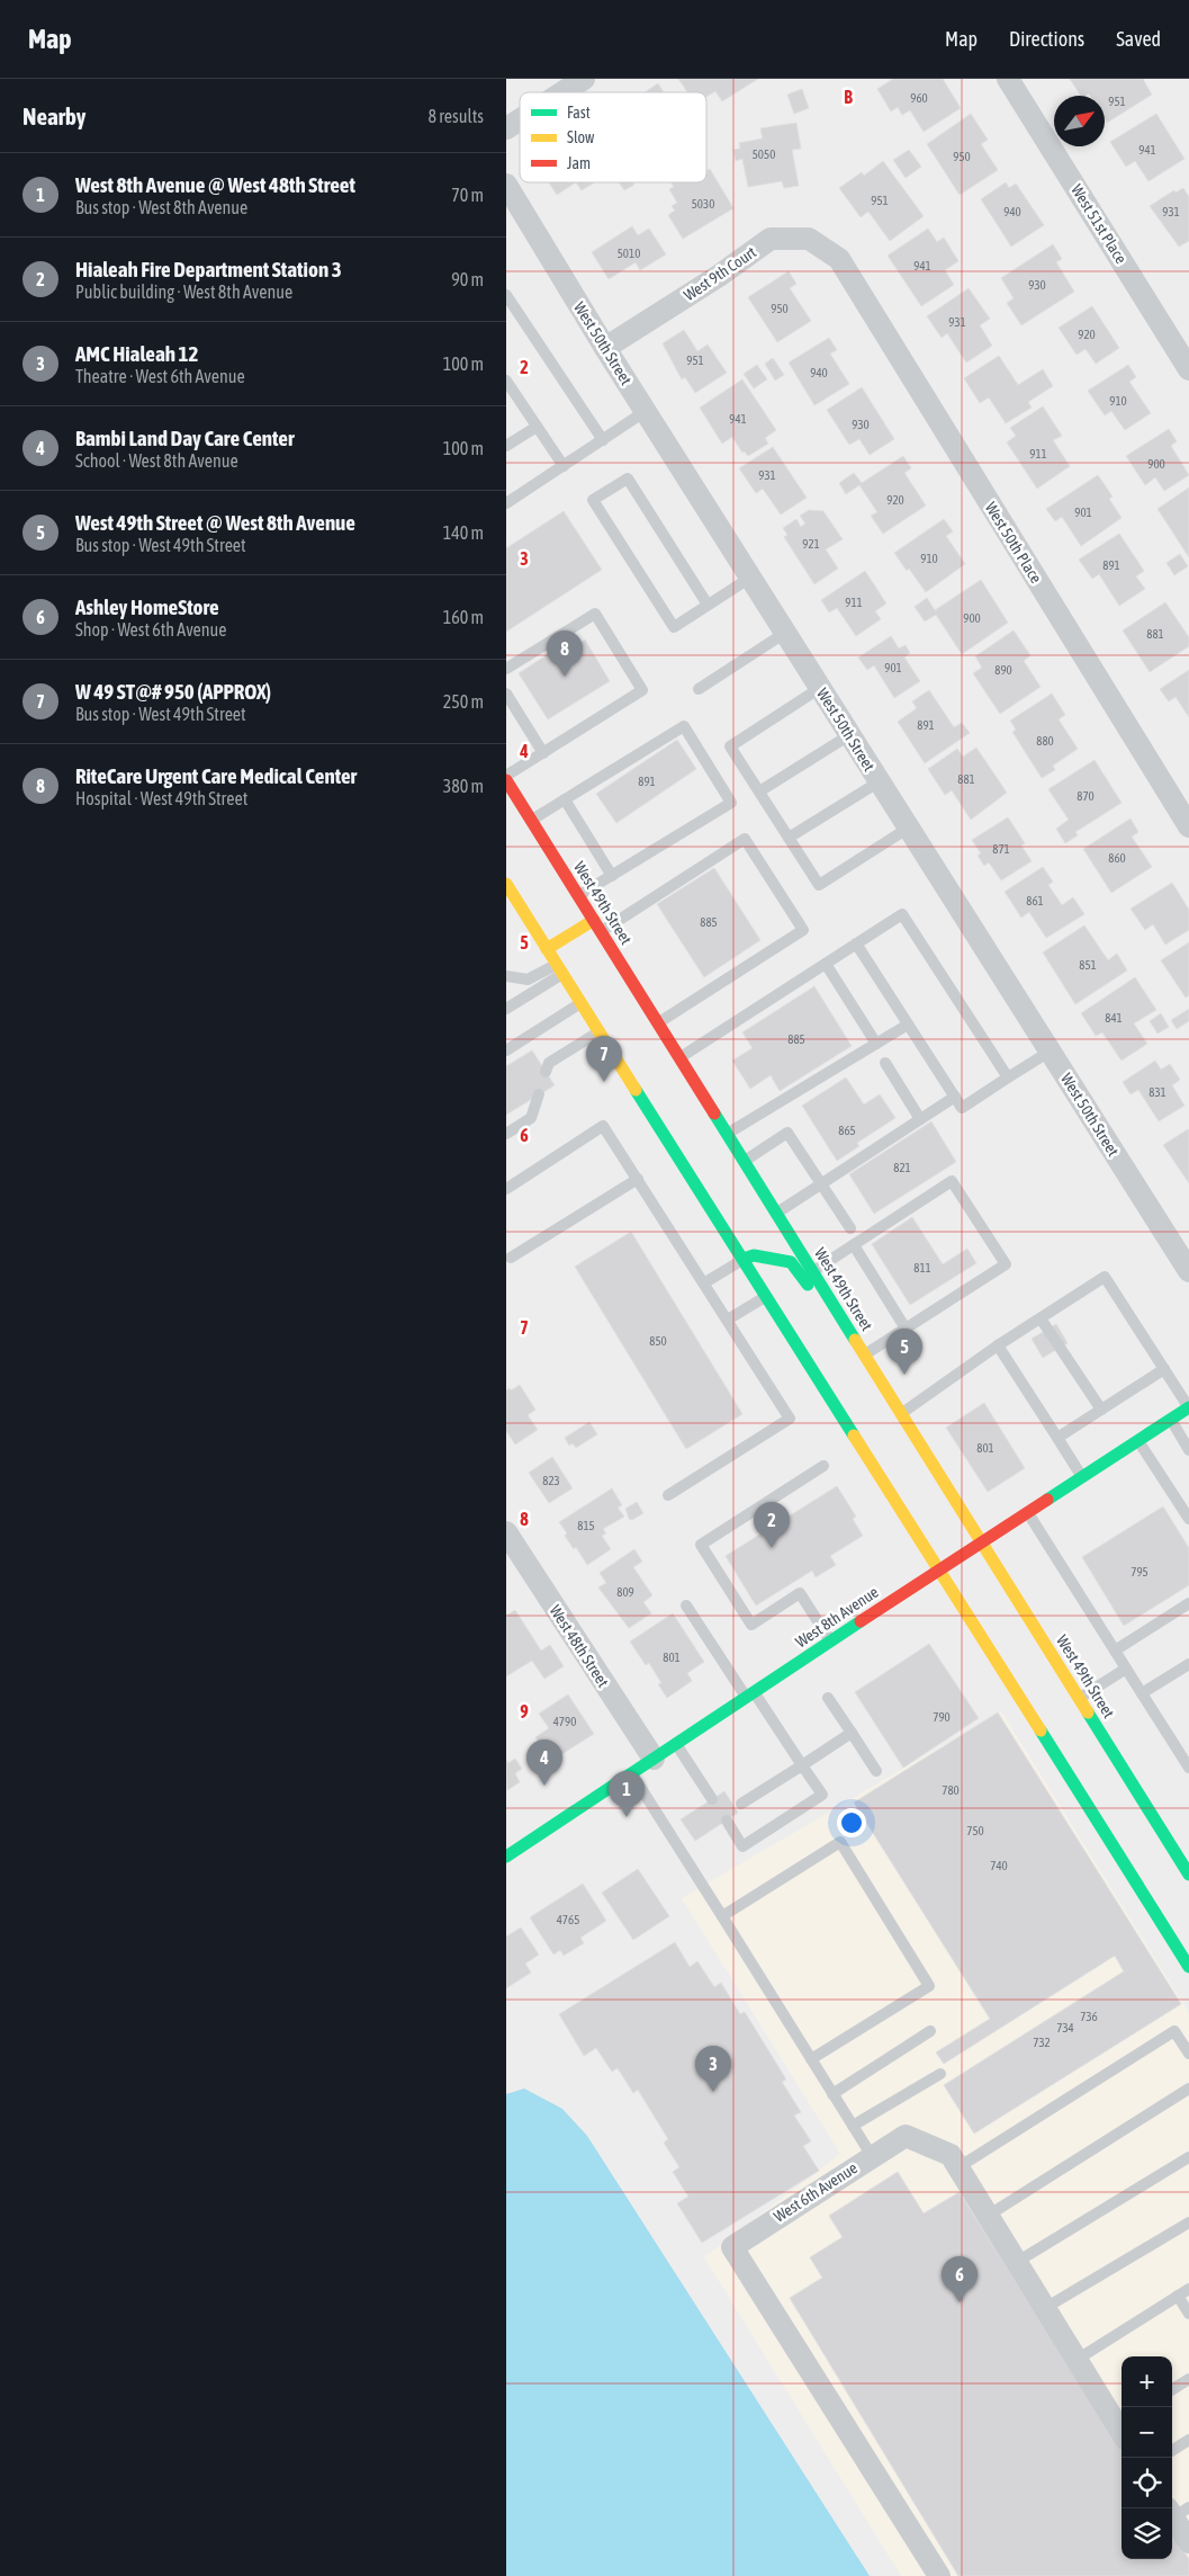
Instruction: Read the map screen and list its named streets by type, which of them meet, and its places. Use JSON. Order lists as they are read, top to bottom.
{
  "streets": {
    "main road": ["West 49th Street", "West 8th Avenue"],
    "street": [
      "West 51st Place",
      "West 9th Court",
      "West 50th Street",
      "West 50th Place",
      "West 48th Street",
      "West 6th Avenue"
    ]
  },
  "crossings": [
    ["West 9th Court", "West 50th Street"],
    ["West 9th Court", "West 50th Place"],
    ["West 49th Street", "West 8th Avenue"],
    ["West 8th Avenue", "West 48th Street"]
  ],
  "house_numbers": [
    "960",
    "951",
    "941",
    "5050",
    "950",
    "951",
    "5030",
    "940",
    "931",
    "5010",
    "941",
    "930",
    "950",
    "931",
    "920",
    "951",
    "940",
    "910",
    "941",
    "930",
    "911",
    "900",
    "931",
    "920",
    "901",
    "921",
    "910",
    "891",
    "911",
    "900",
    "881",
    "901",
    "890",
    "891",
    "880",
    "881",
    "891",
    "870",
    "871",
    "860",
    "861",
    "885",
    "851",
    "841",
    "885",
    "831",
    "865",
    "821",
    "811",
    "850",
    "801",
    "823",
    "815",
    "795",
    "809",
    "801",
    "790",
    "4790",
    "780",
    "750",
    "740",
    "4765",
    "736",
    "734",
    "732"
  ],
  "legend": ["Fast", "Slow", "Jam"],
  "north": "top right",
  "page": {
    "header": "Map",
    "nav": ["Map", "Directions", "Saved"],
    "heading": ["Nearby", "8 results"],
    "list": [
      {
        "mark": "1",
        "name": "West 8th Avenue @ West 48th Street",
        "note": "Bus stop · West 8th Avenue",
        "value": "70 m"
      },
      {
        "mark": "2",
        "name": "Hialeah Fire Department Station 3",
        "note": "Public building · West 8th Avenue",
        "value": "90 m"
      },
      {
        "mark": "3",
        "name": "AMC Hialeah 12",
        "note": "Theatre · West 6th Avenue",
        "value": "100 m"
      },
      {
        "mark": "4",
        "name": "Bambi Land Day Care Center",
        "note": "School · West 8th Avenue",
        "value": "100 m"
      },
      {
        "mark": "5",
        "name": "West 49th Street @ West 8th Avenue",
        "note": "Bus stop · West 49th Street",
        "value": "140 m"
      },
      {
        "mark": "6",
        "name": "Ashley HomeStore",
        "note": "Shop · West 6th Avenue",
        "value": "160 m"
      },
      {
        "mark": "7",
        "name": "W 49 ST@# 950 (APPROX)",
        "note": "Bus stop · West 49th Street",
        "value": "250 m"
      },
      {
        "mark": "8",
        "name": "RiteCare Urgent Care Medical Center",
        "note": "Hospital · West 49th Street",
        "value": "380 m"
      }
    ],
    "pins": [
      "8",
      "7",
      "5",
      "2",
      "4",
      "1",
      "3",
      "6"
    ],
    "map_buttons": ["+", "−"]
  },
  "grid": {
    "columns": ["B"],
    "rows": [
      "2",
      "3",
      "4",
      "5",
      "6",
      "7",
      "8",
      "9"
    ]
  }
}
